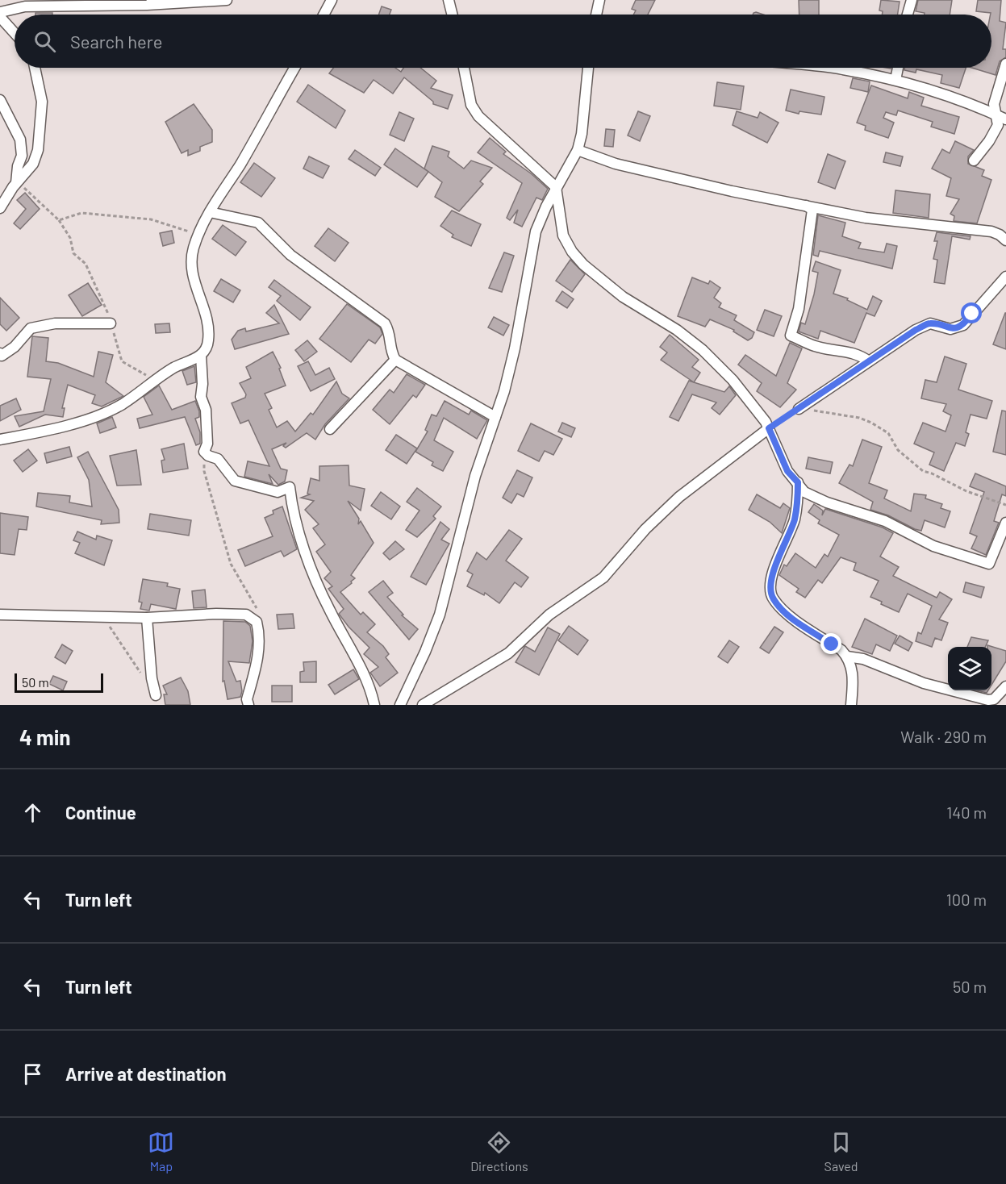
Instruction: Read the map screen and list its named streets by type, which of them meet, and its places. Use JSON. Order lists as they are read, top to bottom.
{
  "scale_bar": "50 m",
  "page": {
    "search": "Search here",
    "scale": "50 m",
    "heading": ["4 min", "Walk · 290 m"],
    "list": [
      ["Continue", "140 m"],
      ["Turn left", "100 m"],
      ["Turn left", "50 m"],
      "Arrive at destination"
    ],
    "nav": ["Map", "Directions", "Saved"]
  }
}
